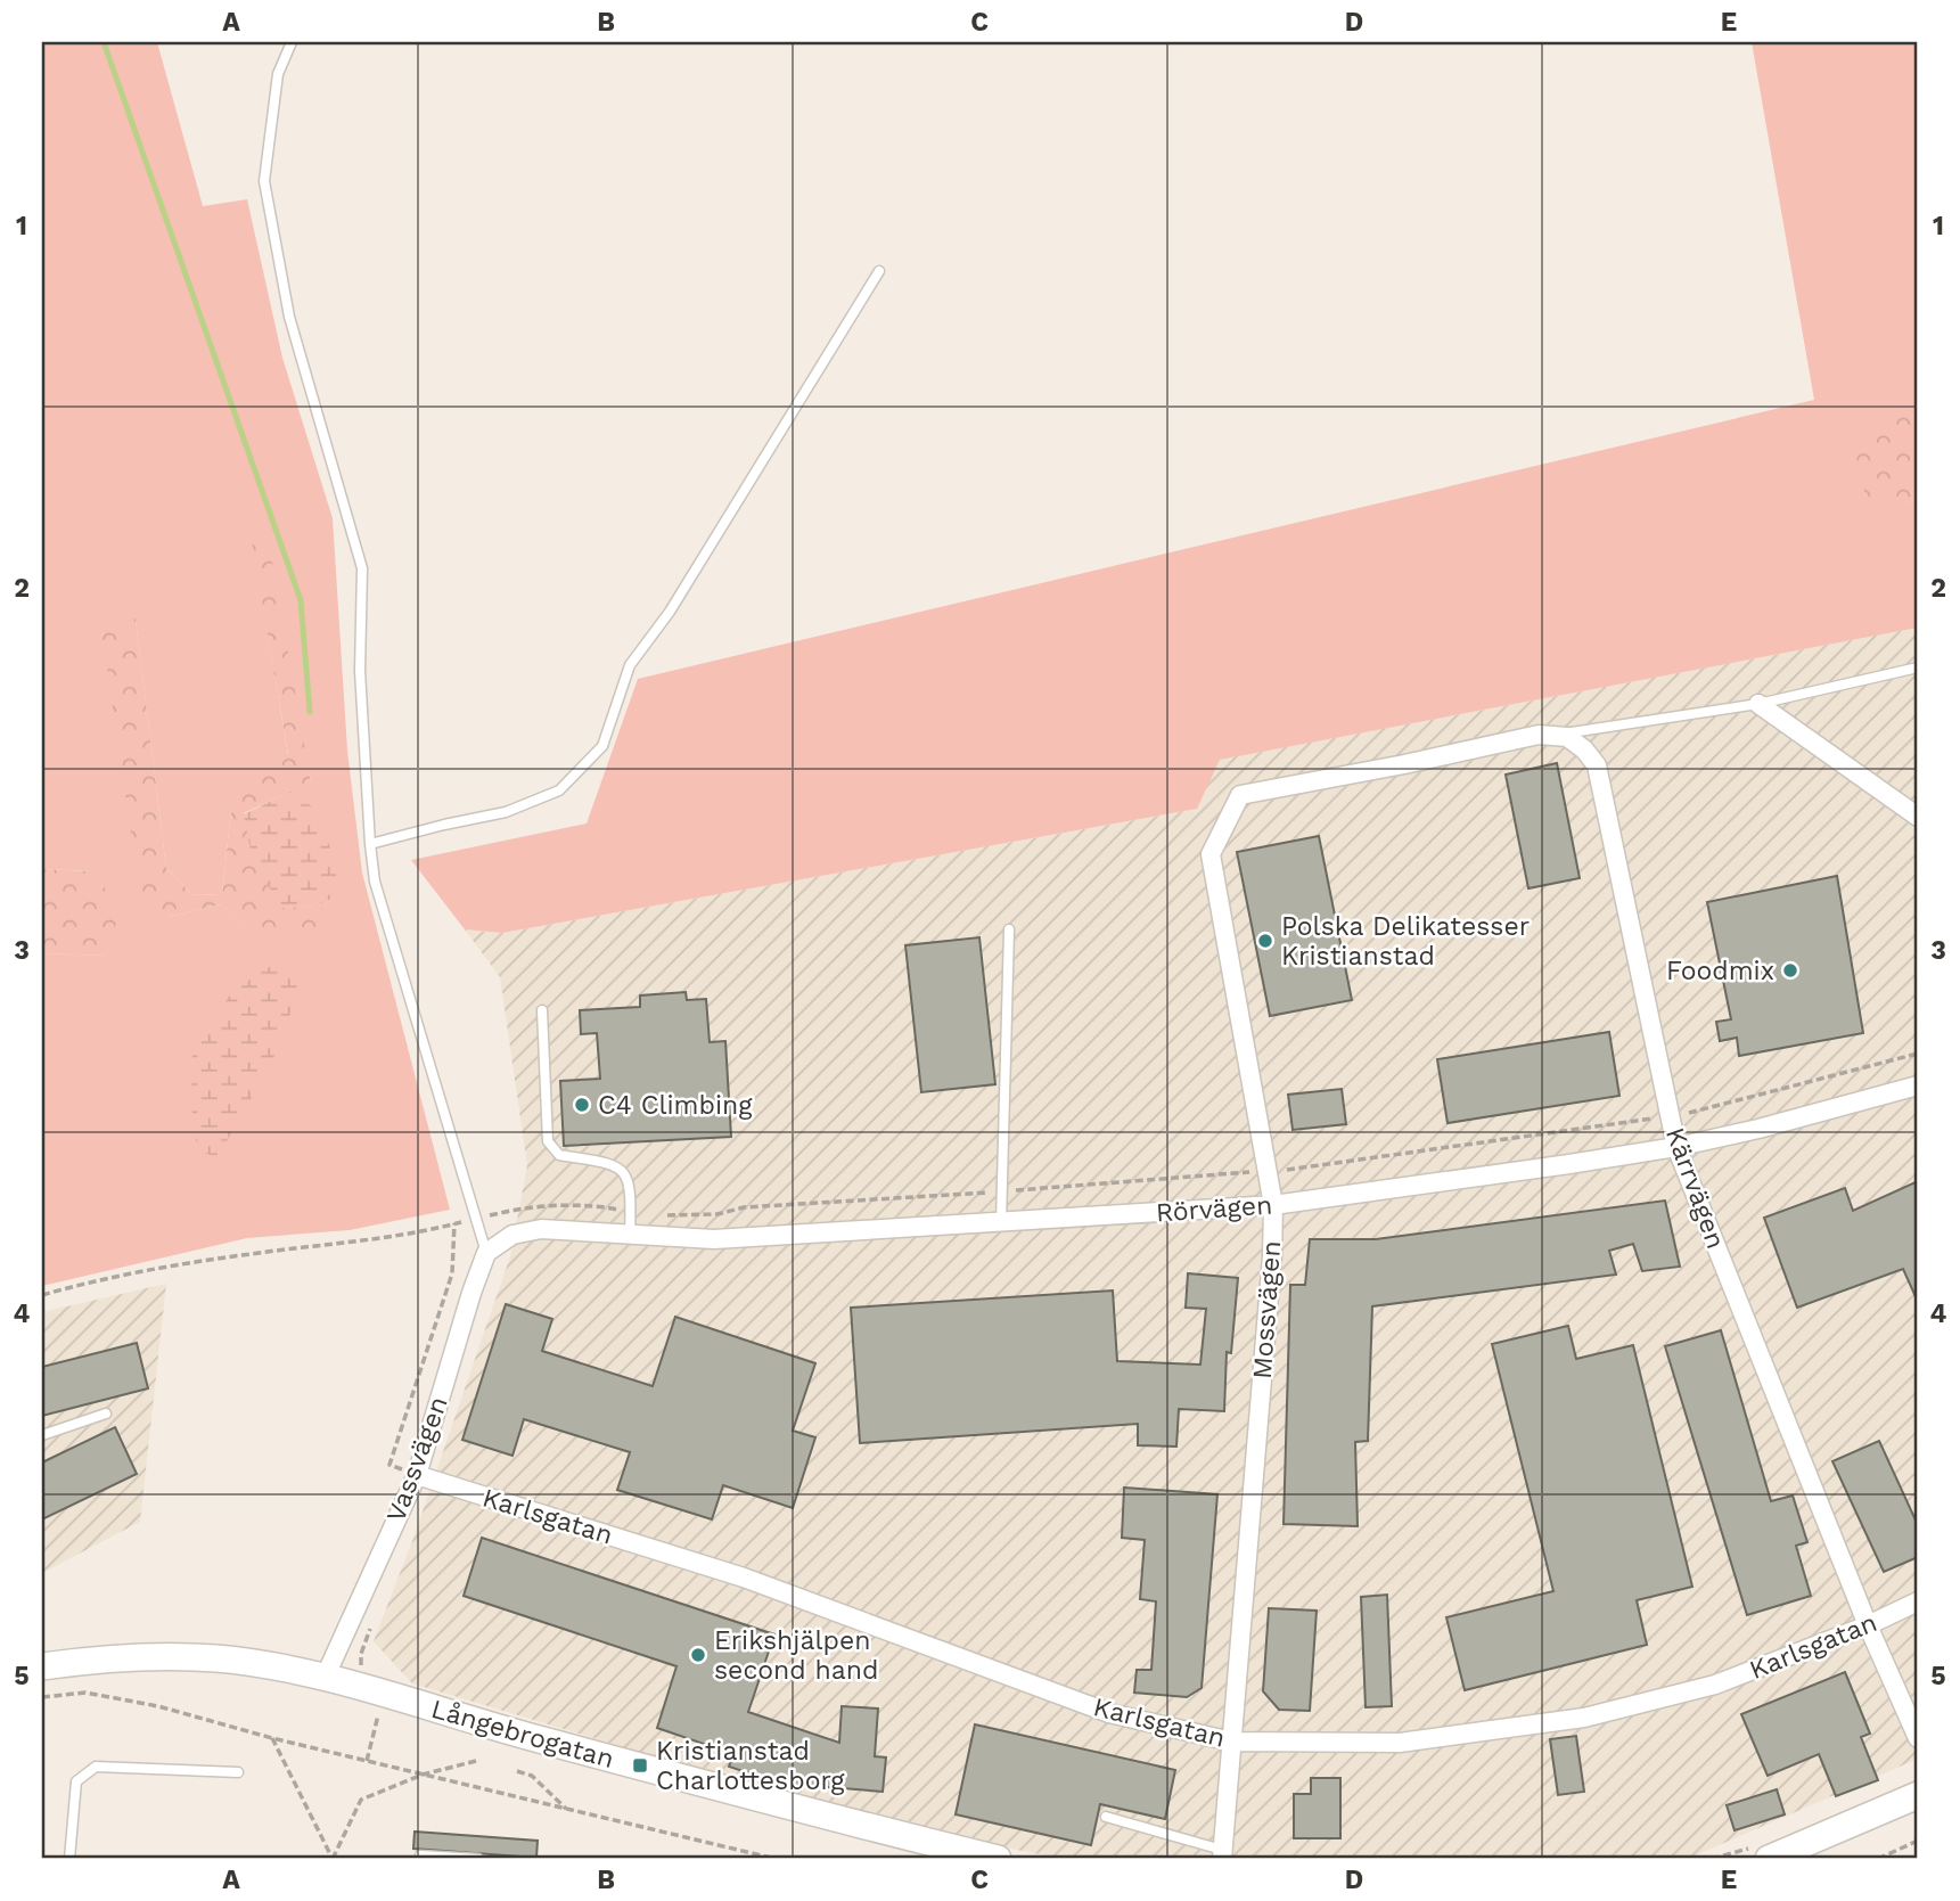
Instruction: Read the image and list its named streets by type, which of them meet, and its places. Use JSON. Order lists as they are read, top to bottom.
{
  "streets": {
    "main road": ["Långebrogatan"],
    "street": [
      "Kärrvägen",
      "Rörvägen",
      "Mossvägen",
      "Vassvägen",
      "Karlsgatan"
    ]
  },
  "crossings": [
    ["Kärrvägen", "Rörvägen"],
    ["Kärrvägen", "Mossvägen"],
    ["Kärrvägen", "Karlsgatan"],
    ["Rörvägen", "Mossvägen"],
    ["Rörvägen", "Vassvägen"],
    ["Mossvägen", "Karlsgatan"],
    ["Vassvägen", "Karlsgatan"],
    ["Vassvägen", "Långebrogatan"]
  ],
  "places": {
    "other": [
      "Polska Delikatesser Kristianstad",
      "Foodmix",
      "C4 Climbing",
      "Erikshjälpen second hand"
    ],
    "transit": ["Kristianstad Charlottesborg"]
  },
  "grid": {
    "columns": [
      "A",
      "B",
      "C",
      "D",
      "E"
    ],
    "rows": [
      "1",
      "2",
      "3",
      "4",
      "5"
    ]
  }
}
